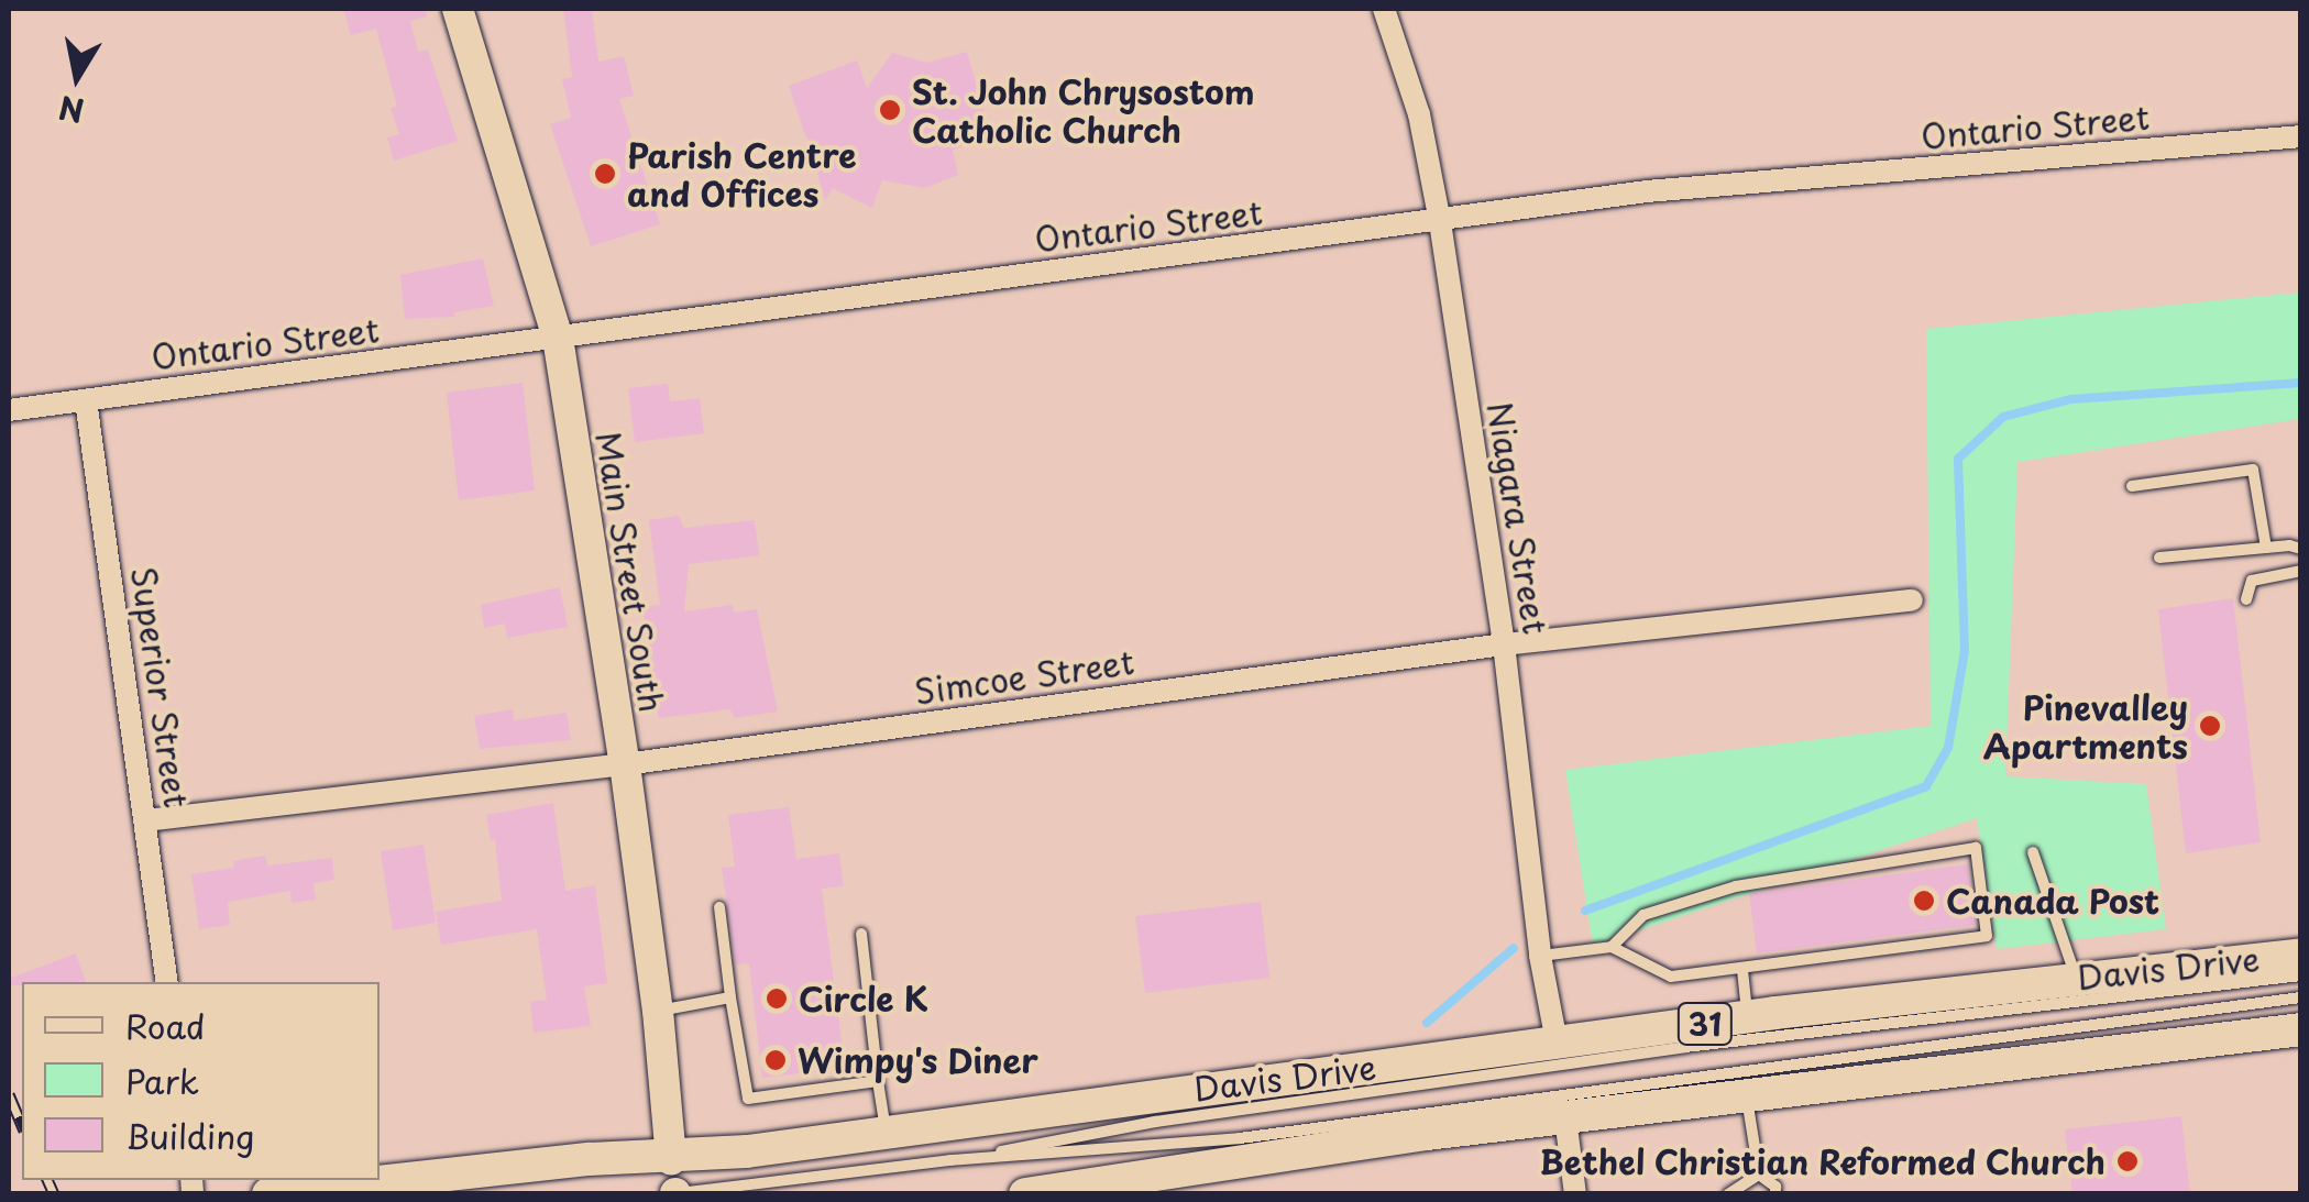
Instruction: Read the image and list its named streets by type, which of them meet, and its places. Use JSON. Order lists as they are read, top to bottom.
{
  "streets": {
    "main road": ["Main Street South", "Davis Drive", "31"],
    "street": [
      "Ontario Street",
      "Niagara Street",
      "Simcoe Street",
      "Superior Street"
    ]
  },
  "crossings": [
    ["Ontario Street", "Niagara Street"],
    ["Ontario Street", "Main Street South"],
    ["Ontario Street", "Superior Street"],
    ["Niagara Street", "Simcoe Street"],
    ["Niagara Street", "Davis Drive"],
    ["Main Street South", "Simcoe Street"],
    ["Main Street South", "Davis Drive"],
    ["Simcoe Street", "Superior Street"]
  ],
  "places": [
    "St. John Chrysostom Catholic Church",
    "Parish Centre and Offices",
    "Pinevalley Apartments",
    "Canada Post",
    "Circle K",
    "Wimpy's Diner",
    "Bethel Christian Reformed Church"
  ],
  "legend": ["Road", "Park", "Building"],
  "north": "bottom"
}
